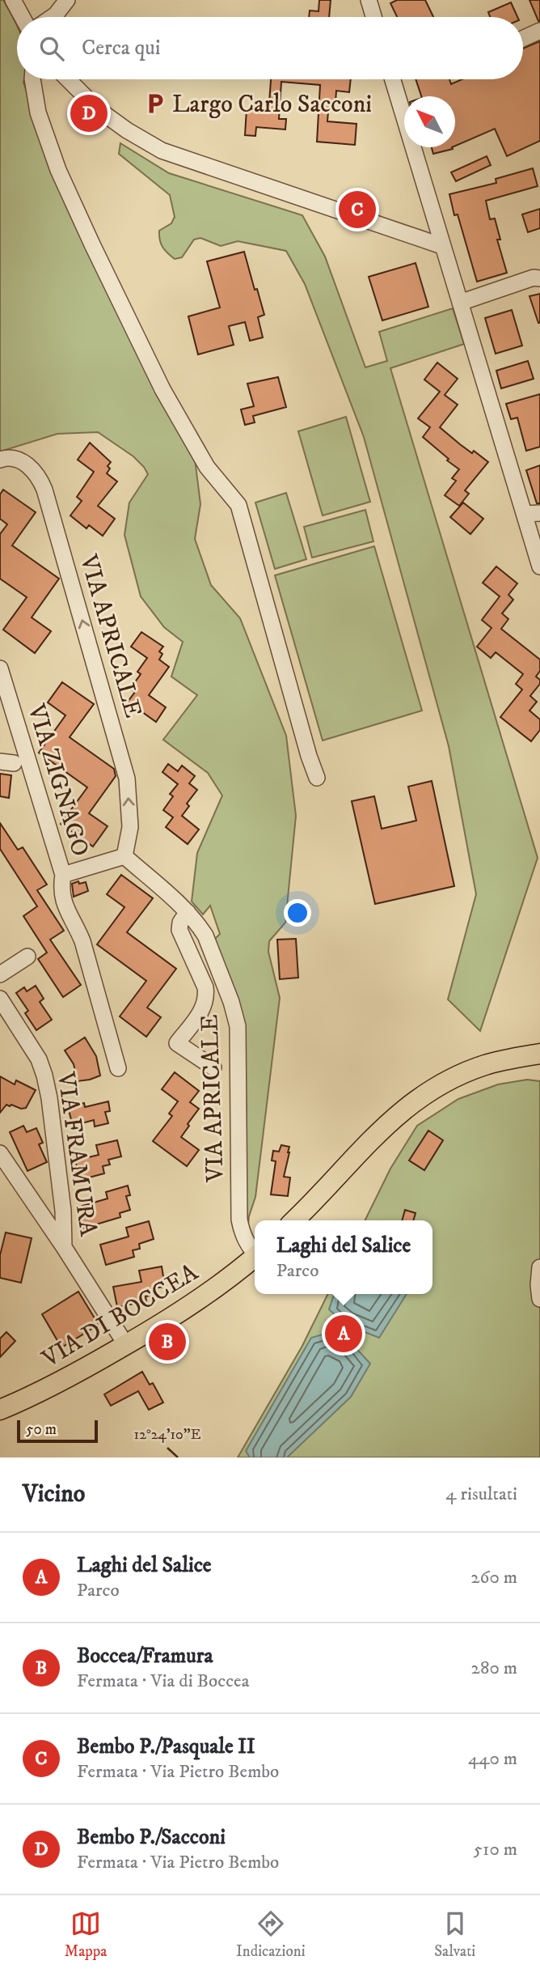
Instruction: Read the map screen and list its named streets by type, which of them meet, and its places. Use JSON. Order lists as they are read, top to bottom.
{
  "streets": {
    "main road": ["VIA DI BOCCEA"],
    "street": ["VIA APRICALE", "VIA ZIGNAGO", "VIA FRAMURA"]
  },
  "crossings": [
    ["VIA FRAMURA", "VIA DI BOCCEA"]
  ],
  "one_way": ["VIA APRICALE"],
  "places": {
    "parking": ["Largo Carlo Sacconi"]
  },
  "scale_bar": "50 m",
  "north": "top left",
  "page": {
    "search": "Cerca qui",
    "pins": [
      "D",
      "C",
      "A",
      "B"
    ],
    "popup": ["Laghi del Salice", "Parco"],
    "scale": "50 m",
    "heading": ["Vicino", "4 risultati"],
    "list": [
      {
        "mark": "A",
        "name": "Laghi del Salice",
        "note": "Parco",
        "value": "260 m"
      },
      {
        "mark": "B",
        "name": "Boccea/Framura",
        "note": "Fermata · Via di Boccea",
        "value": "280 m"
      },
      {
        "mark": "C",
        "name": "Bembo P./Pasquale II",
        "note": "Fermata · Via Pietro Bembo",
        "value": "440 m"
      },
      {
        "mark": "D",
        "name": "Bembo P./Sacconi",
        "note": "Fermata · Via Pietro Bembo",
        "value": "510 m"
      }
    ],
    "nav": ["Mappa", "Indicazioni", "Salvati"]
  },
  "coordinates": ["12°24'10\"E"]
}
